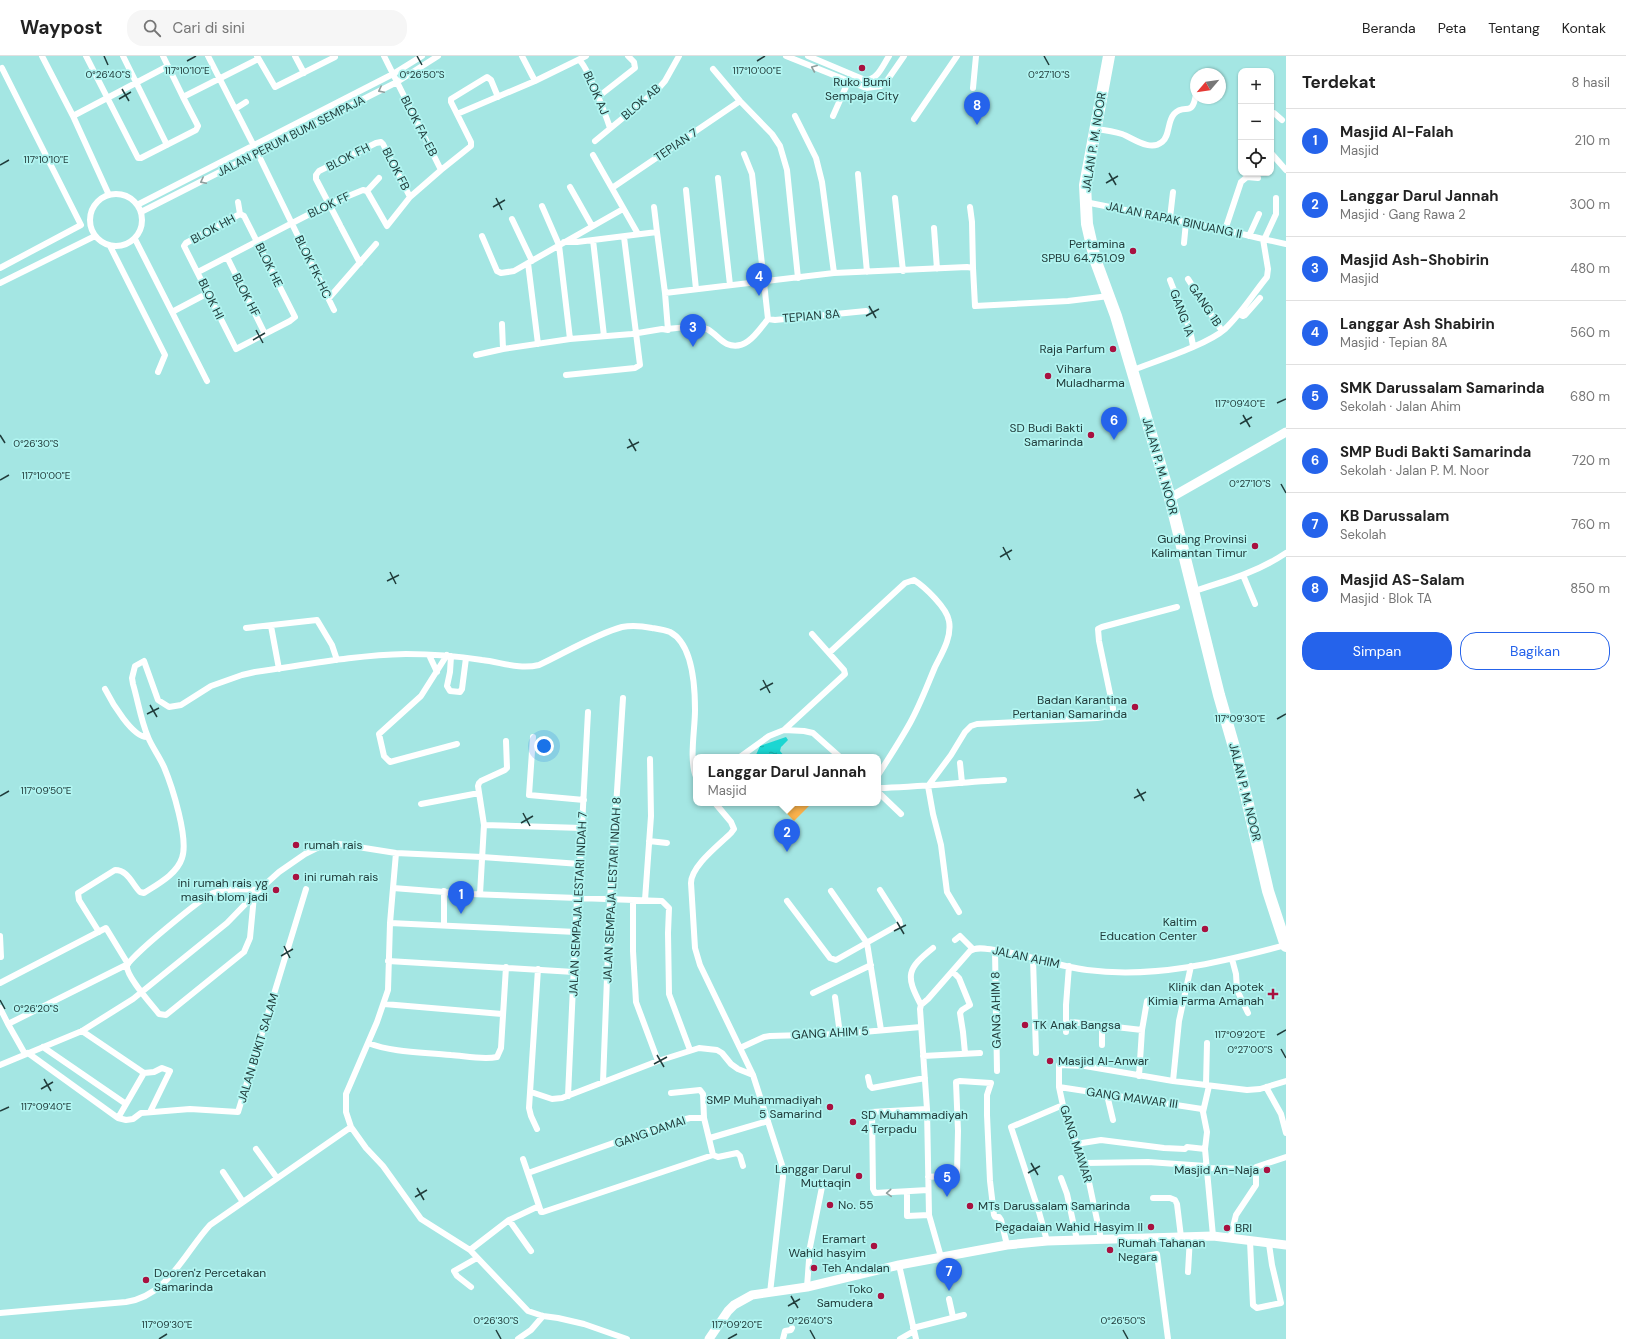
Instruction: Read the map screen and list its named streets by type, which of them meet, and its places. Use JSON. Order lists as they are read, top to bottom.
{
  "streets": {
    "highway": ["JALAN P. M. NOOR"],
    "street": [
      "BLOK AJ",
      "BLOK AB",
      "BLOK FA-EB",
      "JALAN PERUM BUMI SEMPAJA",
      "TEPIAN 7",
      "BLOK FH",
      "BLOK FB",
      "BLOK FF",
      "JALAN RAPAK BINUANG II",
      "BLOK HH",
      "BLOK HE",
      "BLOK FK-HC",
      "BLOK HF",
      "BLOK HI",
      "GANG 1B",
      "GANG 1A",
      "TEPIAN 8A",
      "JALAN SEMPAJA LESTARI INDAH 8",
      "JALAN SEMPAJA LESTARI INDAH 7",
      "JALAN AHIM",
      "GANG AHIM 8",
      "GANG AHIM 5",
      "JALAN BUKIT SALAM",
      "GANG MAWAR III",
      "GANG DAMAI",
      "GANG MAWAR"
    ]
  },
  "crossings": [
    ["BLOK AJ", "BLOK AB"],
    ["BLOK FA-EB", "JALAN PERUM BUMI SEMPAJA"],
    ["JALAN PERUM BUMI SEMPAJA", "BLOK FK-HC"],
    ["JALAN P. M. NOOR", "JALAN RAPAK BINUANG II"],
    ["JALAN P. M. NOOR", "JALAN AHIM"],
    ["BLOK FH", "BLOK FB"],
    ["BLOK FH", "BLOK FF"],
    ["BLOK FF", "BLOK HE"],
    ["BLOK FF", "BLOK FK-HC"],
    ["BLOK FF", "BLOK HF"],
    ["BLOK FF", "BLOK HI"],
    ["BLOK HH", "BLOK HE"],
    ["BLOK HH", "BLOK HI"],
    ["BLOK HE", "BLOK HF"],
    ["BLOK HE", "BLOK HI"],
    ["BLOK HF", "BLOK HI"],
    ["JALAN AHIM", "GANG AHIM 8"],
    ["GANG MAWAR III", "GANG MAWAR"]
  ],
  "places": {
    "other": [
      "Ruko Bumi Sempaja City",
      "Pertamina SPBU 64.751.09",
      "Raja Parfum",
      "Vihara Muladharma",
      "SD Budi Bakti Samarinda",
      "Gudang Provinsi Kalimantan Timur",
      "Badan Karantina Pertanian Samarinda",
      "rumah rais",
      "ini rumah rais",
      "ini rumah rais yg masih blom jadi",
      "Kaltim Education Center",
      "TK Anak Bangsa",
      "Masjid Al-Anwar",
      "SMP Muhammadiyah 5 Samarind",
      "SD Muhammadiyah 4 Terpadu",
      "Masjid An-Naja",
      "Langgar Darul Muttaqin",
      "No. 55",
      "MTs Darussalam Samarinda",
      "Pegadaian Wahid Hasyim II",
      "BRI",
      "Eramart Wahid hasyim",
      "Rumah Tahanan Negara",
      "Teh Andalan",
      "Dooren'z Percetakan Samarinda",
      "Toko Samudera"
    ],
    "health": ["Klinik dan Apotek Kimia Farma Amanah"]
  },
  "north": "bottom left",
  "page": {
    "header": "Waypost",
    "search": "Cari di sini",
    "nav": [
      "Beranda",
      "Peta",
      "Tentang",
      "Kontak"
    ],
    "heading": ["Terdekat", "8 hasil"],
    "map_buttons": ["+", "−"],
    "pins": [
      "8",
      "4",
      "3",
      "6",
      "2",
      "1",
      "5",
      "7"
    ],
    "list": [
      {
        "mark": "1",
        "name": "Masjid Al-Falah",
        "note": "Masjid",
        "value": "210 m"
      },
      {
        "mark": "2",
        "name": "Langgar Darul Jannah",
        "note": "Masjid · Gang Rawa 2",
        "value": "300 m"
      },
      {
        "mark": "3",
        "name": "Masjid Ash-Shobirin",
        "note": "Masjid",
        "value": "480 m"
      },
      {
        "mark": "4",
        "name": "Langgar Ash Shabirin",
        "note": "Masjid · Tepian 8A",
        "value": "560 m"
      },
      {
        "mark": "5",
        "name": "SMK Darussalam Samarinda",
        "note": "Sekolah · Jalan Ahim",
        "value": "680 m"
      },
      {
        "mark": "6",
        "name": "SMP Budi Bakti Samarinda",
        "note": "Sekolah · Jalan P. M. Noor",
        "value": "720 m"
      },
      {
        "mark": "7",
        "name": "KB Darussalam",
        "note": "Sekolah",
        "value": "760 m"
      },
      {
        "mark": "8",
        "name": "Masjid AS-Salam",
        "note": "Masjid · Blok TA",
        "value": "850 m"
      }
    ],
    "buttons": ["Simpan", "Bagikan"],
    "popup": ["Langgar Darul Jannah", "Masjid"]
  },
  "coordinates": [
    "117°10'10\"E",
    "117°10'00\"E",
    "0°26'40\"S",
    "0°26'50\"S",
    "0°27'10\"S",
    "117°09'40\"E",
    "0°26'30\"S",
    "117°09'30\"E",
    "117°09'50\"E",
    "0°26'20\"S",
    "117°09'20\"E",
    "0°27'00\"S"
  ]
}
